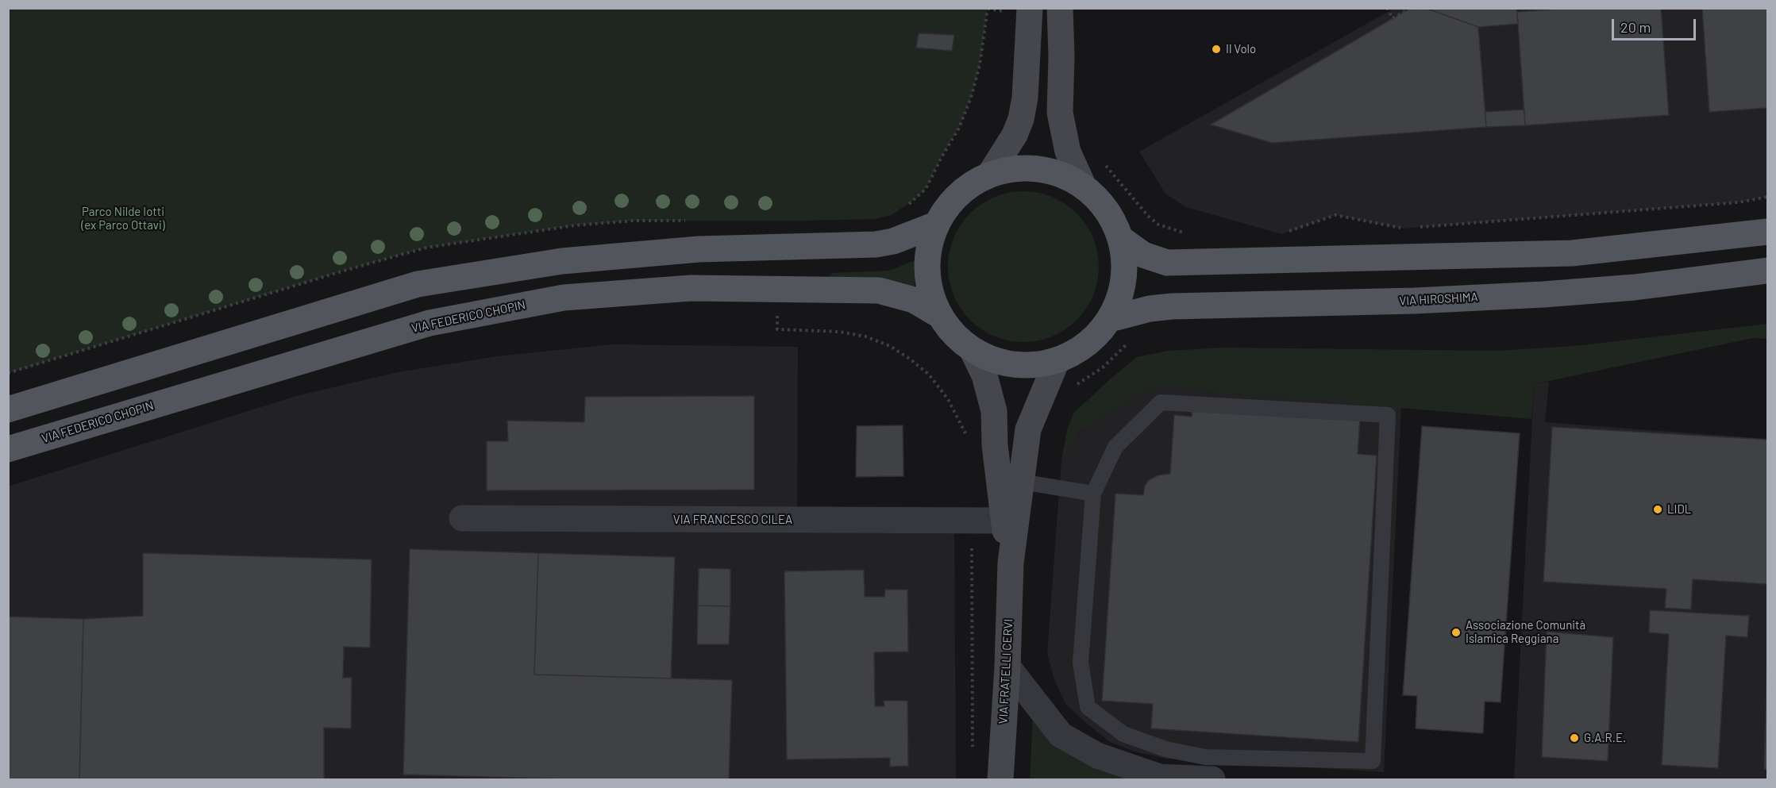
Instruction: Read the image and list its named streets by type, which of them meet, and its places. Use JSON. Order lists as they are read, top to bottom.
{
  "streets": {
    "main road": ["VIA HIROSHIMA", "VIA FEDERICO CHOPIN", "VIA FRATELLI CERVI"],
    "street": ["VIA FRANCESCO CILEA"]
  },
  "crossings": [
    ["VIA HIROSHIMA", "VIA FRATELLI CERVI"],
    ["VIA FEDERICO CHOPIN", "VIA FRATELLI CERVI"],
    ["VIA FRANCESCO CILEA", "VIA FRATELLI CERVI"]
  ],
  "parks": ["Parco Nilde Iotti (ex Parco Ottavi)"],
  "places": [
    "Il Volo",
    "LIDL",
    "Associazione Comunità Islamica Reggiana",
    "G.A.R.E."
  ],
  "scale_bar": "20 m"
}
